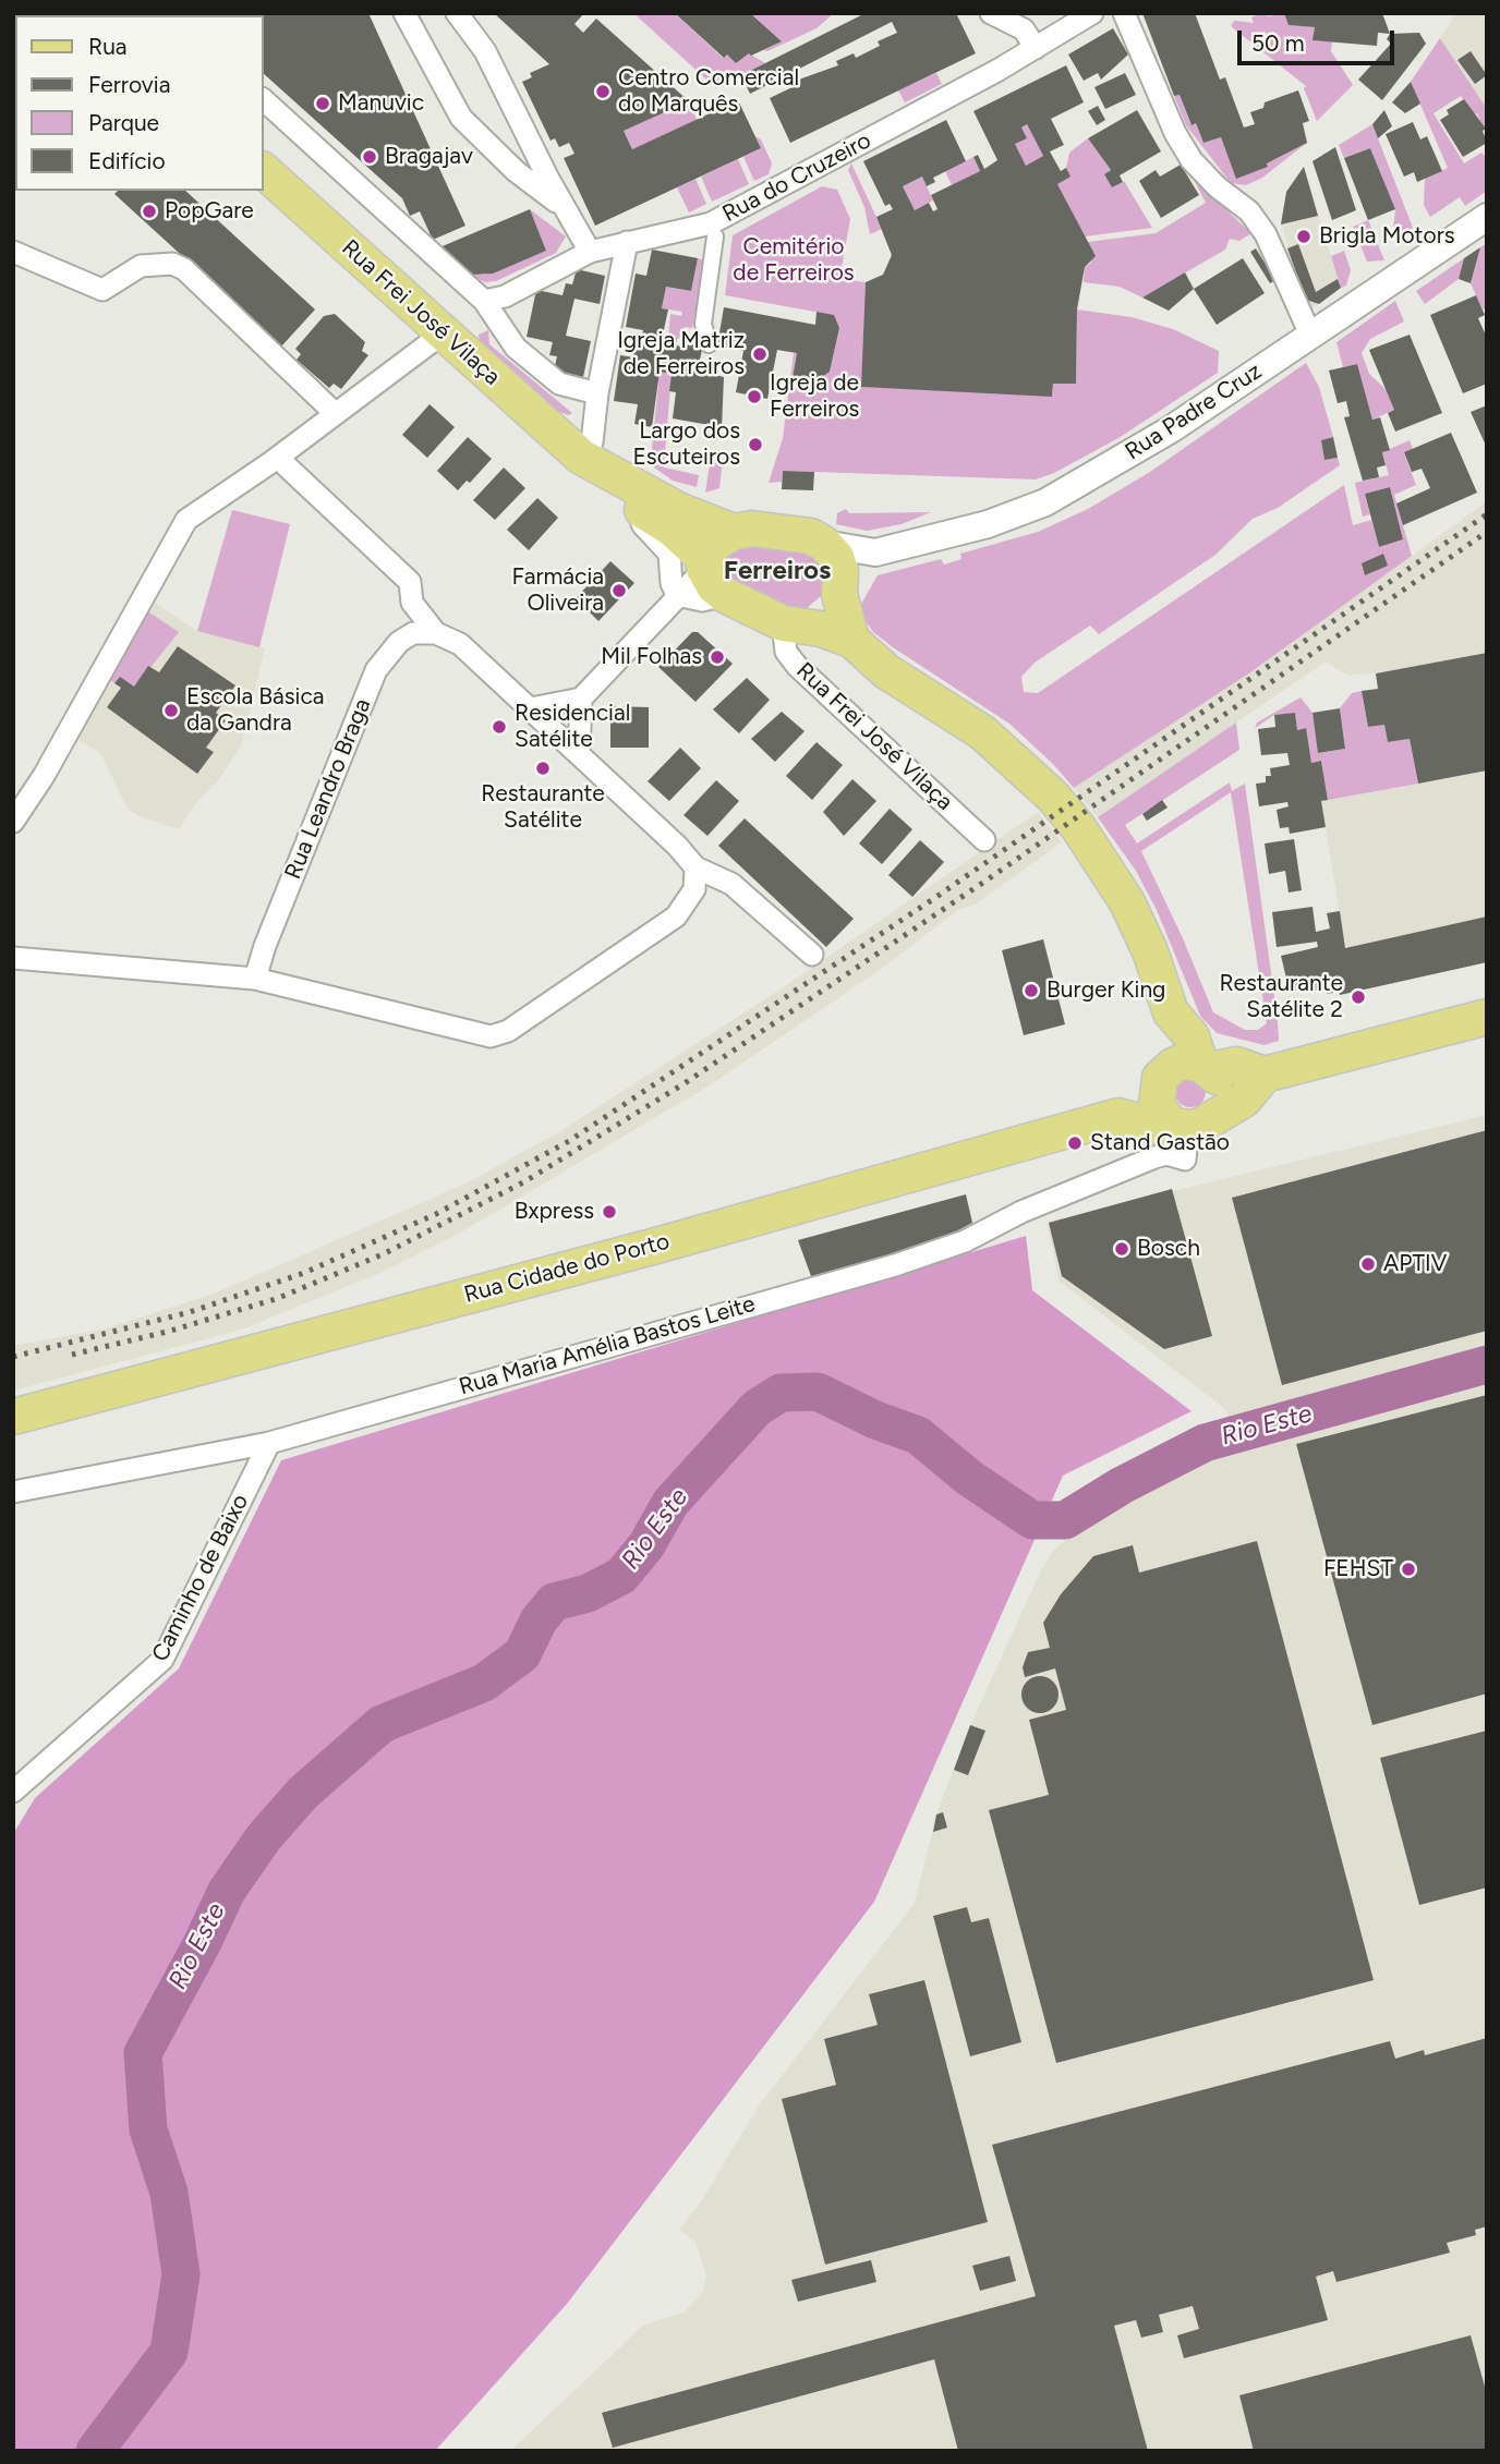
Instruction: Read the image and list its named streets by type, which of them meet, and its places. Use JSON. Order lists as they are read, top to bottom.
{
  "streets": {
    "main road": ["Rua Frei José Vilaça", "Rua Cidade do Porto"],
    "street": [
      "Rua do Cruzeiro",
      "Rua Padre Cruz",
      "Rua Leandro Braga",
      "Rua Maria Amélia Bastos Leite",
      "Caminho de Baixo"
    ]
  },
  "crossings": [
    ["Rua Frei José Vilaça", "Rua Padre Cruz"],
    ["Rua Frei José Vilaça", "Rua Cidade do Porto"],
    ["Rua Frei José Vilaça", "Rua Maria Amélia Bastos Leite"],
    ["Rua Cidade do Porto", "Rua Maria Amélia Bastos Leite"],
    ["Rua Maria Amélia Bastos Leite", "Caminho de Baixo"]
  ],
  "districts": ["Ferreiros"],
  "water": ["Rio Este"],
  "parks": ["Cemitério de Ferreiros"],
  "places": [
    "Centro Comercial do Marquês",
    "Manuvic",
    "Bragajav",
    "PopGare",
    "Brigla Motors",
    "Igreja Matriz de Ferreiros",
    "Igreja de Ferreiros",
    "Largo dos Escuteiros",
    "Farmácia Oliveira",
    "Mil Folhas",
    "Escola Básica da Gandra",
    "Residencial Satélite",
    "Restaurante Satélite",
    "Burger King",
    "Restaurante Satélite 2",
    "Stand Gastāo",
    "Bxpress",
    "Bosch",
    "APTIV",
    "FEHST"
  ],
  "legend": [
    "Rua",
    "Ferrovia",
    "Parque",
    "Edifício"
  ],
  "scale_bar": "50 m"
}
